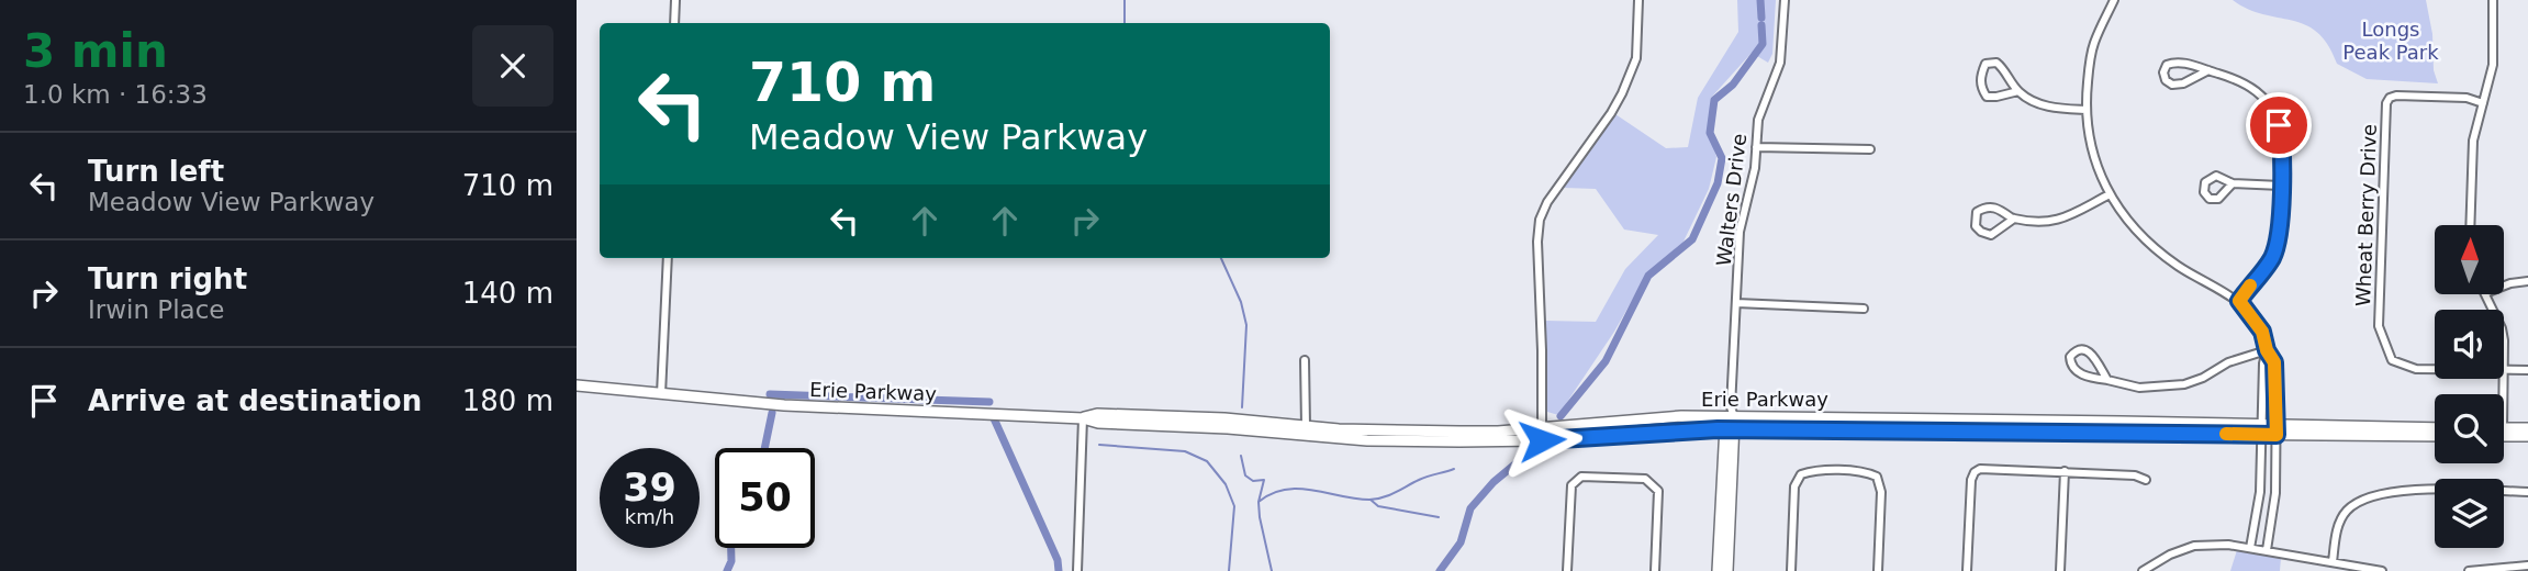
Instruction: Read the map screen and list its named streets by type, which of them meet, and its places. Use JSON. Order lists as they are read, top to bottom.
{
  "streets": {
    "main road": ["Erie Parkway"],
    "street": ["Walters Drive", "Wheat Berry Drive"]
  },
  "crossings": [
    ["Walters Drive", "Erie Parkway"]
  ],
  "parks": ["Longs Peak Park"],
  "north": "top",
  "page": {
    "heading": ["3 min", "1.0 km · 16:33"],
    "turn": ["710 m", "Meadow View Parkway"],
    "list": [
      {
        "name": "Turn left",
        "note": "Meadow View Parkway",
        "value": "710 m"
      },
      {
        "name": "Turn right",
        "note": "Irwin Place",
        "value": "140 m"
      },
      {
        "name": "Arrive at destination",
        "value": "180 m"
      }
    ],
    "speed": "39 km/h",
    "limit": "50"
  }
}
